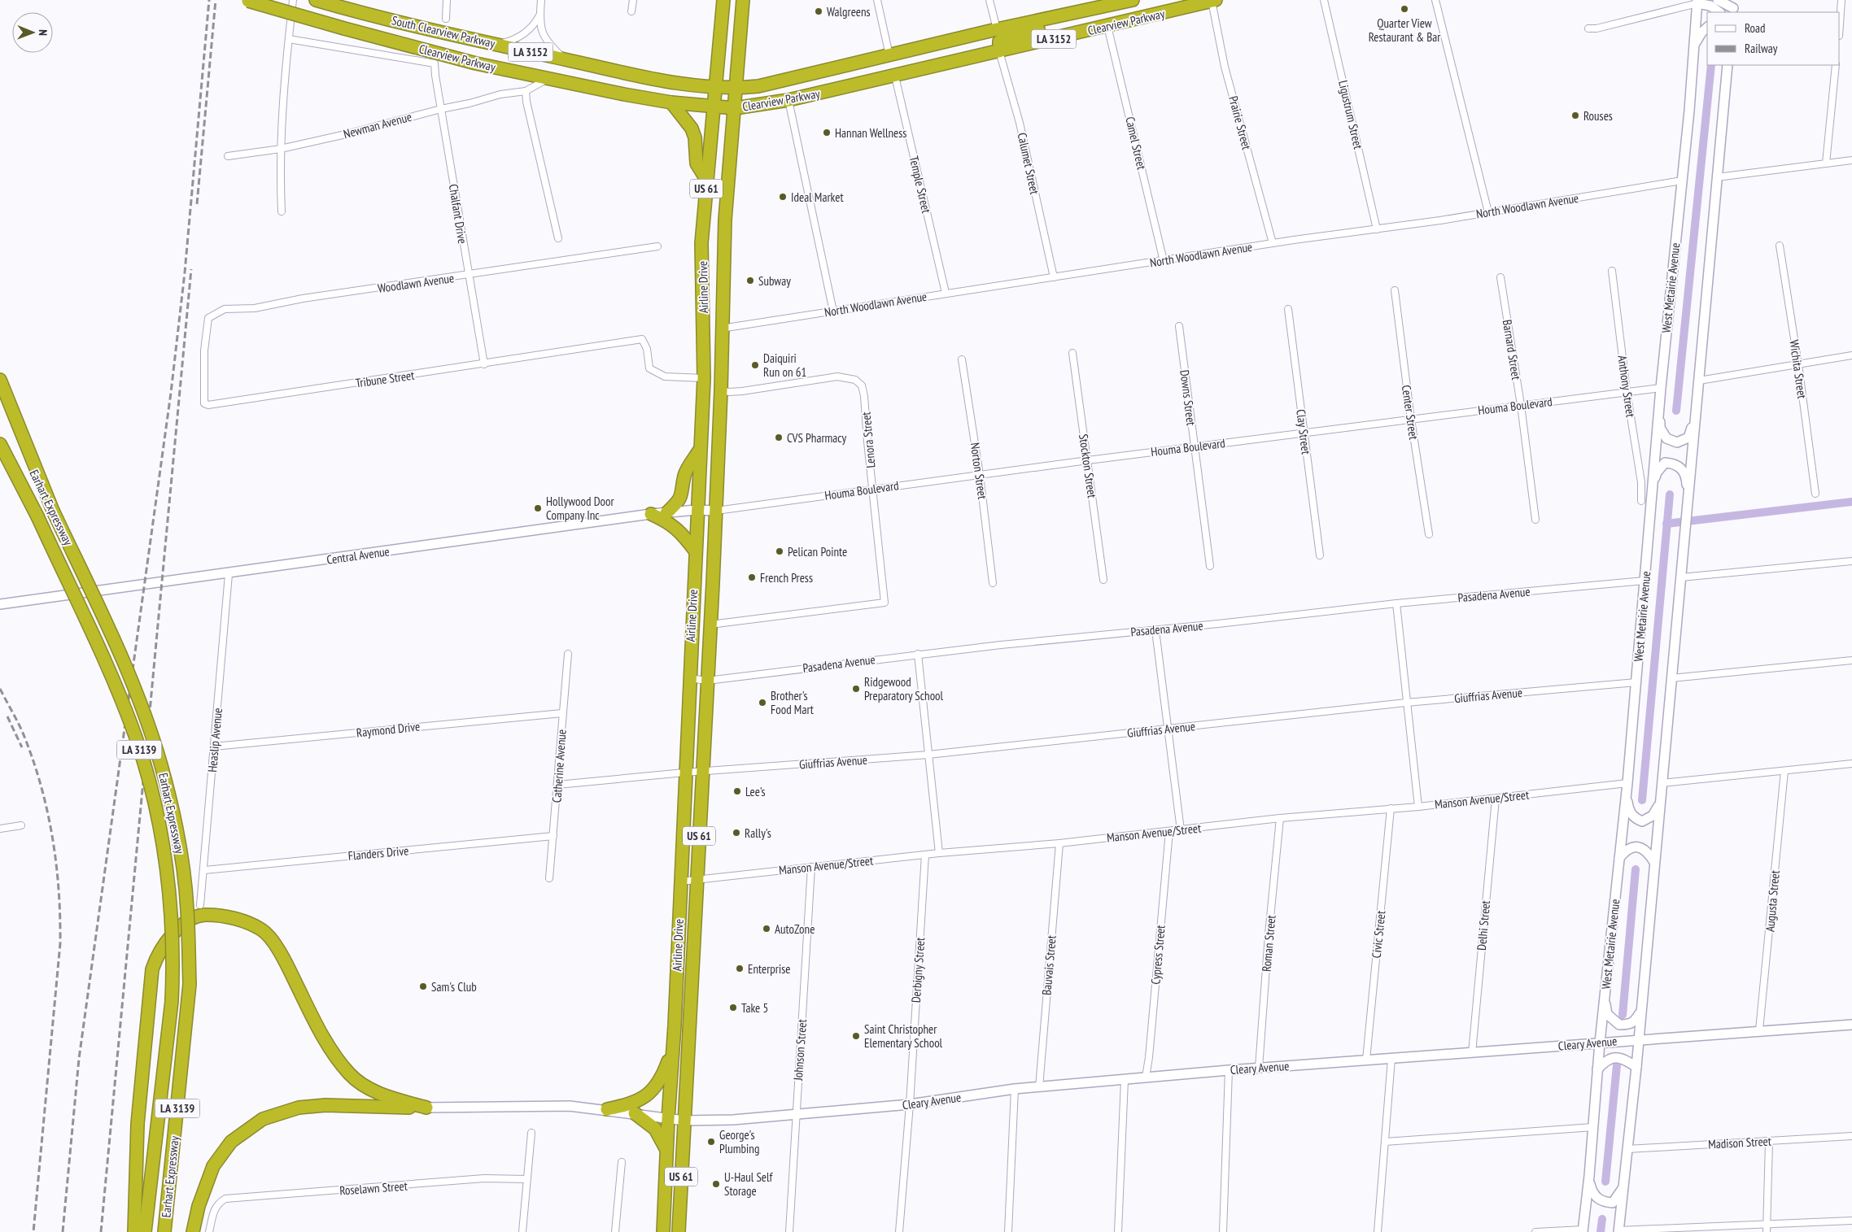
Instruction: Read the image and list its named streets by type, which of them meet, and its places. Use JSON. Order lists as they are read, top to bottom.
{
  "streets": {
    "highway": [
      "Clearview Parkway",
      "South Clearview Parkway",
      "LA 3152",
      "US 61",
      "Airline Drive",
      "Earhart Expressway",
      "LA 3139"
    ],
    "main road": ["West Metairie Avenue", "Central Avenue", "Cleary Avenue"],
    "street": [
      "Ligustrum Street",
      "Prairie Street",
      "Newman Avenue",
      "Camel Street",
      "Calumet Street",
      "Temple Street",
      "North Woodlawn Avenue",
      "Chalfant Drive",
      "Woodlawn Avenue",
      "Barnard Street",
      "Wichita Street",
      "Tribune Street",
      "Anthony Street",
      "Downs Street",
      "Houma Boulevard",
      "Center Street",
      "Clay Street",
      "Lenora Street",
      "Stockton Street",
      "Norton Street",
      "Pasadena Avenue",
      "Giuffrias Avenue",
      "Raymond Drive",
      "Heaslip Avenue",
      "Catherine Avenue",
      "Manson Avenue/Street",
      "Flanders Drive",
      "Augusta Street",
      "Delhi Street",
      "Civic Street",
      "Roman Street",
      "Cypress Street",
      "Bauvais Street",
      "Derbigny Street",
      "Johnson Street",
      "Madison Street",
      "Roselawn Street"
    ]
  },
  "crossings": [
    ["Clearview Parkway", "South Clearview Parkway"],
    ["Clearview Parkway", "Prairie Street"],
    ["Clearview Parkway", "Camel Street"],
    ["Clearview Parkway", "Calumet Street"],
    ["Clearview Parkway", "Temple Street"],
    ["Clearview Parkway", "Airline Drive"],
    ["South Clearview Parkway", "Airline Drive"],
    ["Ligustrum Street", "North Woodlawn Avenue"],
    ["Prairie Street", "North Woodlawn Avenue"],
    ["Newman Avenue", "Chalfant Drive"],
    ["Camel Street", "North Woodlawn Avenue"],
    ["Calumet Street", "North Woodlawn Avenue"],
    ["Temple Street", "North Woodlawn Avenue"],
    ["North Woodlawn Avenue", "Airline Drive"],
    ["North Woodlawn Avenue", "West Metairie Avenue"],
    ["Chalfant Drive", "Woodlawn Avenue"],
    ["Chalfant Drive", "Tribune Street"],
    ["Woodlawn Avenue", "Tribune Street"],
    ["Airline Drive", "Tribune Street"],
    ["Airline Drive", "Houma Boulevard"],
    ["Airline Drive", "Lenora Street"],
    ["Airline Drive", "Central Avenue"],
    ["Airline Drive", "Pasadena Avenue"],
    ["Airline Drive", "Giuffrias Avenue"],
    ["Airline Drive", "Manson Avenue/Street"],
    ["Airline Drive", "Cleary Avenue"],
    ["West Metairie Avenue", "Houma Boulevard"],
    ["West Metairie Avenue", "Pasadena Avenue"],
    ["West Metairie Avenue", "Giuffrias Avenue"],
    ["West Metairie Avenue", "Manson Avenue/Street"],
    ["West Metairie Avenue", "Cleary Avenue"],
    ["Barnard Street", "Houma Boulevard"],
    ["Anthony Street", "Houma Boulevard"],
    ["Downs Street", "Houma Boulevard"],
    ["Houma Boulevard", "Center Street"],
    ["Houma Boulevard", "Clay Street"],
    ["Houma Boulevard", "Lenora Street"],
    ["Houma Boulevard", "Stockton Street"],
    ["Houma Boulevard", "Norton Street"],
    ["Houma Boulevard", "Central Avenue"],
    ["Central Avenue", "Heaslip Avenue"],
    ["Giuffrias Avenue", "Catherine Avenue"],
    ["Raymond Drive", "Heaslip Avenue"],
    ["Raymond Drive", "Catherine Avenue"],
    ["Heaslip Avenue", "Flanders Drive"],
    ["Catherine Avenue", "Flanders Drive"],
    ["Manson Avenue/Street", "Delhi Street"],
    ["Manson Avenue/Street", "Civic Street"],
    ["Manson Avenue/Street", "Roman Street"],
    ["Manson Avenue/Street", "Cypress Street"],
    ["Manson Avenue/Street", "Bauvais Street"],
    ["Manson Avenue/Street", "Derbigny Street"],
    ["Manson Avenue/Street", "Johnson Street"],
    ["Augusta Street", "Cleary Avenue"],
    ["Delhi Street", "Cleary Avenue"],
    ["Civic Street", "Cleary Avenue"],
    ["Roman Street", "Cleary Avenue"],
    ["Cypress Street", "Cleary Avenue"],
    ["Bauvais Street", "Cleary Avenue"],
    ["Derbigny Street", "Cleary Avenue"],
    ["Cleary Avenue", "Johnson Street"]
  ],
  "places": [
    "Quarter View Restaurant & Bar",
    "Walgreens",
    "Rouses",
    "Hannan Wellness",
    "Ideal Market",
    "Subway",
    "Daiquiri Run on 61",
    "CVS Pharmacy",
    "Hollywood Door Company Inc",
    "Pelican Pointe",
    "French Press",
    "Ridgewood Preparatory School",
    "Brother's Food Mart",
    "Lee's",
    "Rally's",
    "AutoZone",
    "Enterprise",
    "Sam's Club",
    "Take 5",
    "Saint Christopher Elementary School",
    "George's Plumbing",
    "U-Haul Self Storage"
  ],
  "legend": ["Road", "Railway"],
  "north": "right"
}
